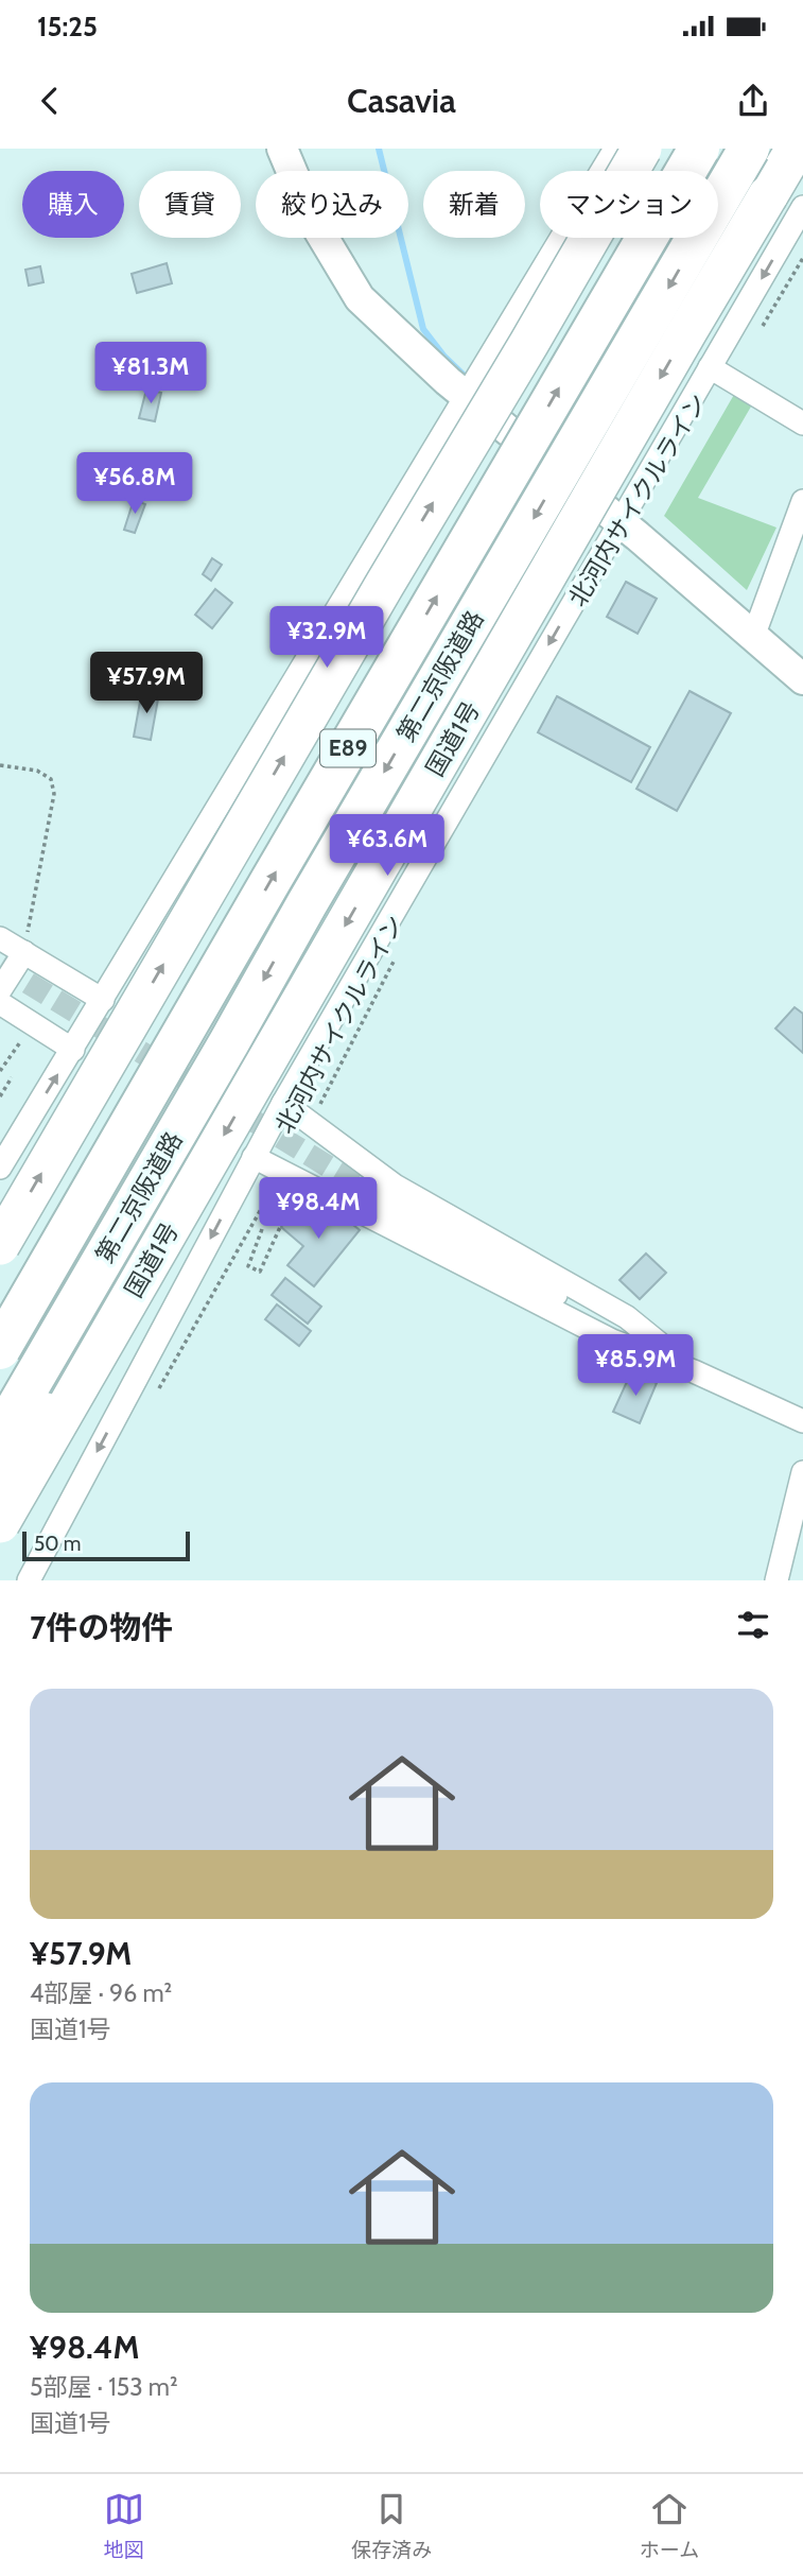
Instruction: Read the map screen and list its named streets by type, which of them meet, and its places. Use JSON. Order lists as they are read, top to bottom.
{
  "streets": {
    "highway": ["第二京阪道路", "国道1号", "E89"],
    "path": ["北河内サイクルライン"]
  },
  "scale_bar": "50 m",
  "page": {
    "status": "15:25",
    "header": "Casavia",
    "chip": [
      "購入",
      "賃貸",
      "絞り込み",
      "新着",
      "マンション"
    ],
    "price": [
      "¥81.3M",
      "¥56.8M",
      "¥32.9M",
      "¥57.9M",
      "¥63.6M",
      "¥98.4M",
      "¥85.9M"
    ],
    "scale": "50 m",
    "heading": "7件の物件",
    "list": [
      {
        "name": "¥57.9M",
        "note": "4部屋 · 96 m² · 国道1号"
      },
      {
        "name": "¥98.4M",
        "note": "5部屋 · 153 m² · 国道1号"
      }
    ],
    "tabs": ["地図", "保存済み", "ホーム"]
  }
}
